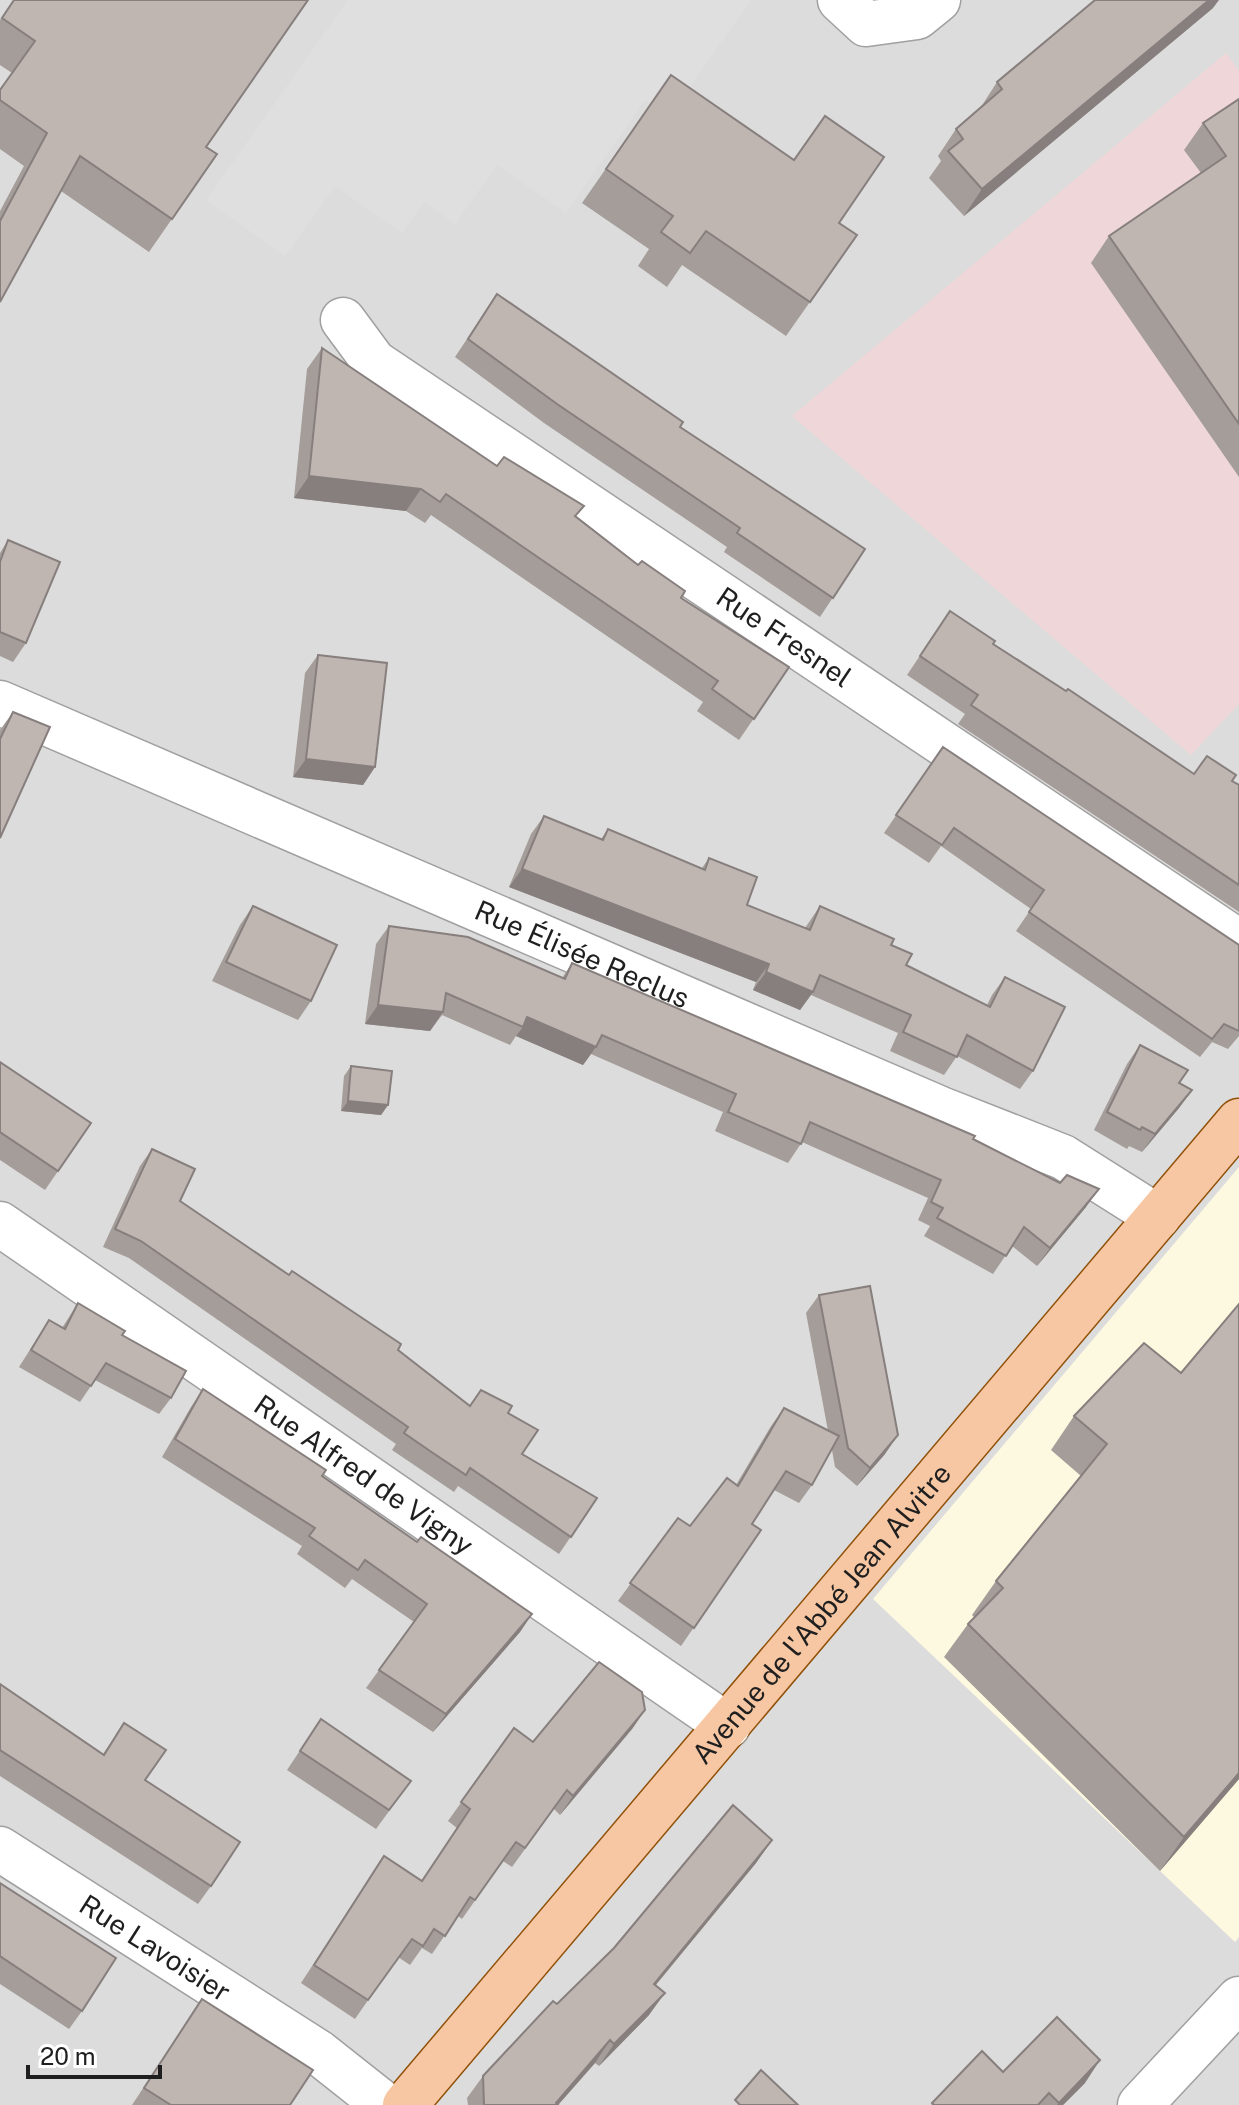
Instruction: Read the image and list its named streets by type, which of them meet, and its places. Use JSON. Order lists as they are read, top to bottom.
{
  "streets": {
    "main road": ["Avenue de l'Abbé Jean Alvitre"],
    "street": [
      "Rue Fresnel",
      "Rue Élisée Reclus",
      "Rue Alfred de Vigny",
      "Rue Lavoisier"
    ]
  },
  "crossings": [
    ["Rue Élisée Reclus", "Avenue de l'Abbé Jean Alvitre"],
    ["Rue Alfred de Vigny", "Avenue de l'Abbé Jean Alvitre"]
  ],
  "scale_bar": "20 m"
}
